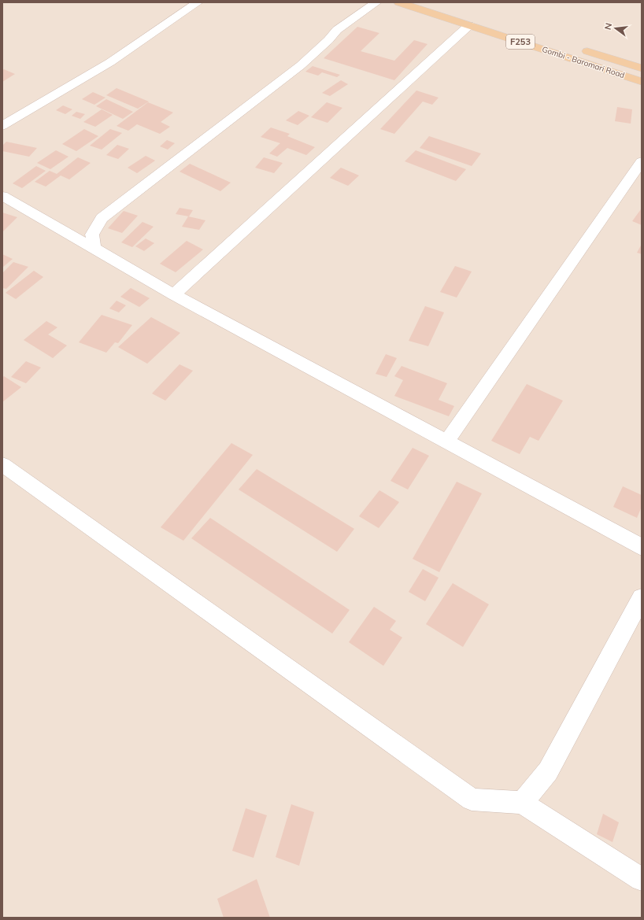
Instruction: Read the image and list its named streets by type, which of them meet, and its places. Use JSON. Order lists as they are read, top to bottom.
{
  "streets": {
    "main road": ["F253", "Gombi - Baromari Road"]
  },
  "north": "left"
}
